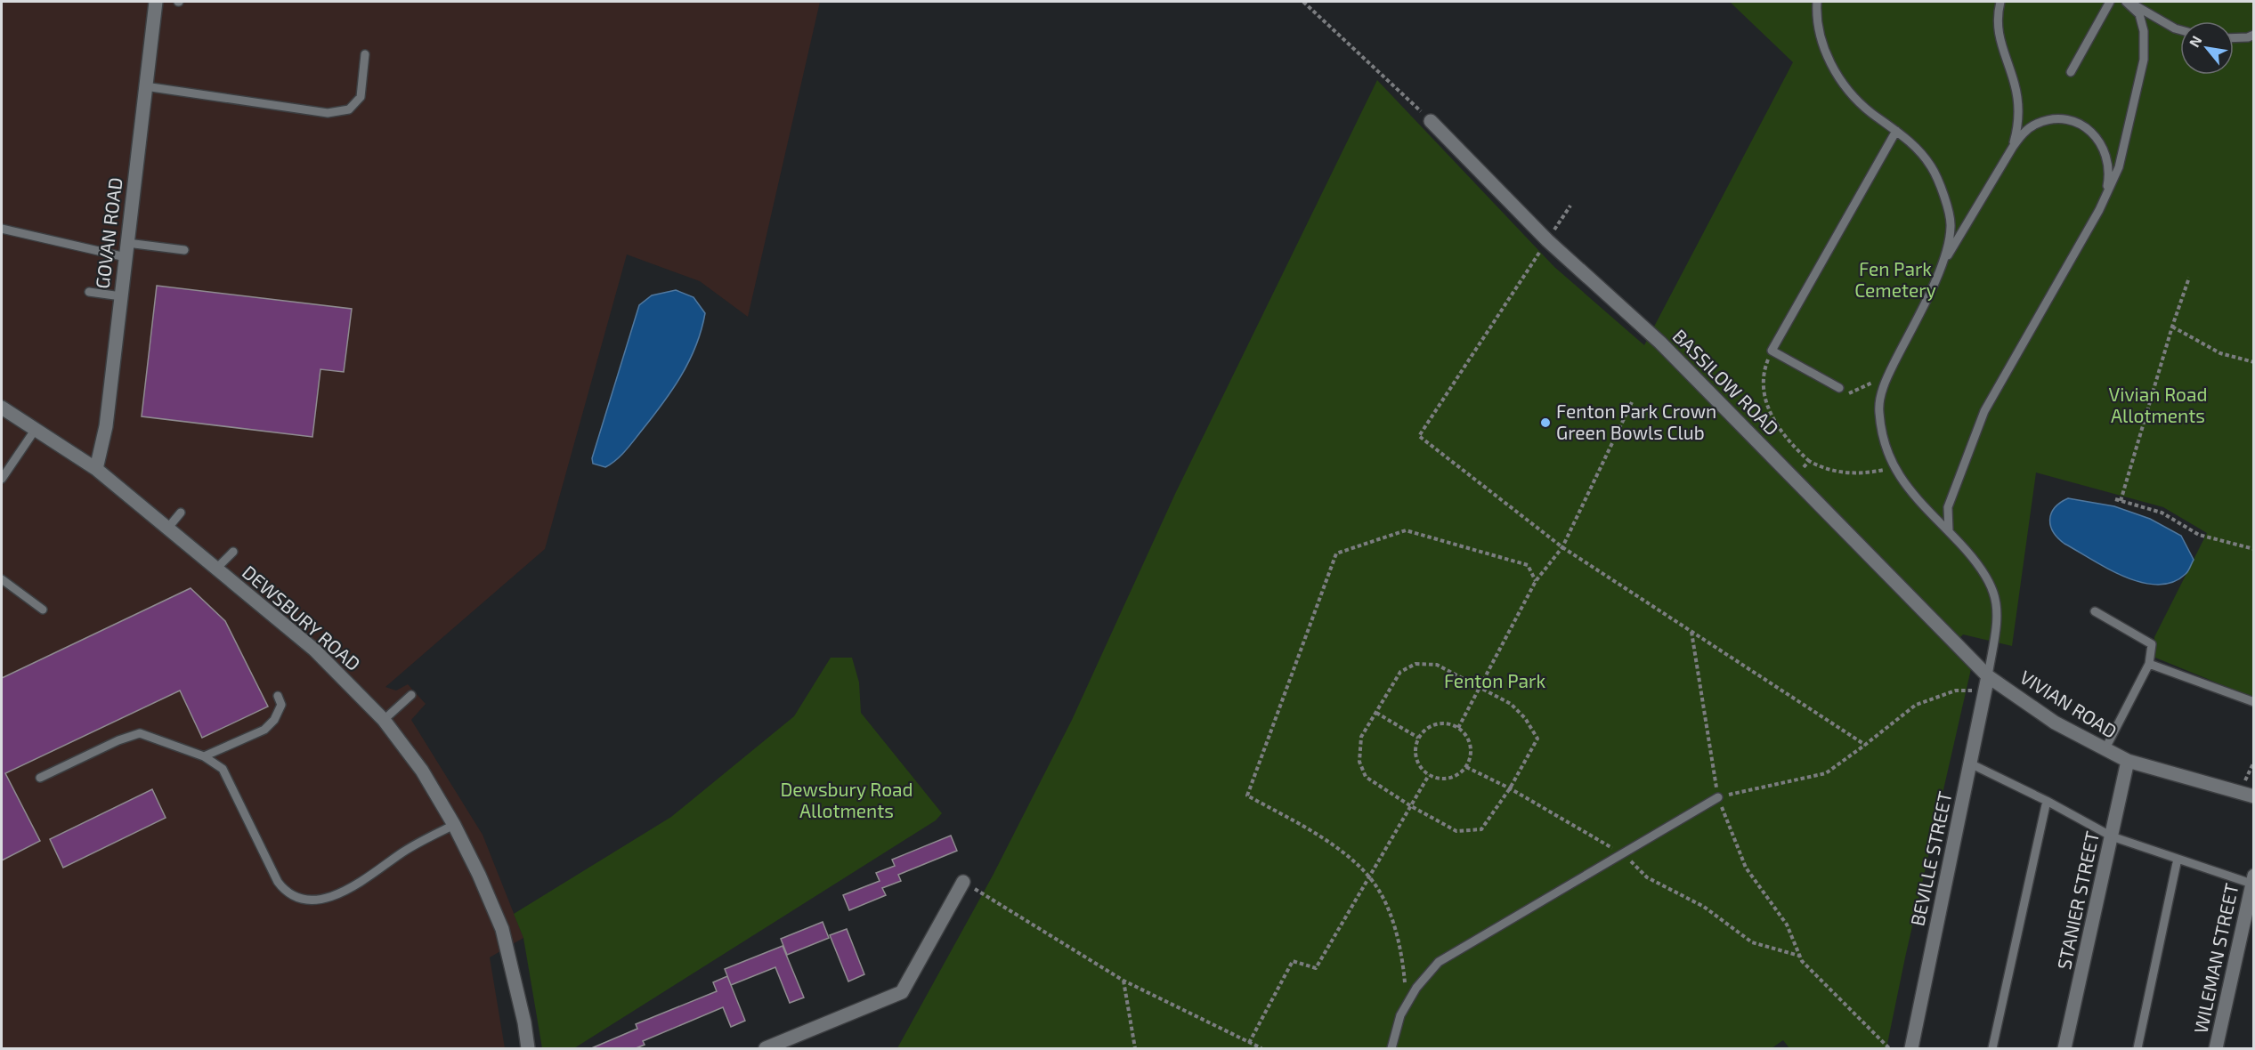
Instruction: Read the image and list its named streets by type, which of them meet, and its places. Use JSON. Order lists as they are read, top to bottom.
{
  "streets": {
    "street": [
      "GOVAN ROAD",
      "BASSILOW ROAD",
      "DEWSBURY ROAD",
      "VIVIAN ROAD",
      "BEVILLE STREET",
      "STANIER STREET",
      "WILEMAN STREET"
    ]
  },
  "crossings": [
    ["GOVAN ROAD", "DEWSBURY ROAD"],
    ["BASSILOW ROAD", "VIVIAN ROAD"],
    ["BASSILOW ROAD", "BEVILLE STREET"],
    ["VIVIAN ROAD", "BEVILLE STREET"],
    ["VIVIAN ROAD", "STANIER STREET"]
  ],
  "parks": [
    "Fen Park Cemetery",
    "Vivian Road Allotments",
    "Fenton Park",
    "Dewsbury Road Allotments"
  ],
  "places": ["Fenton Park Crown Green Bowls Club"],
  "north": "top left"
}
